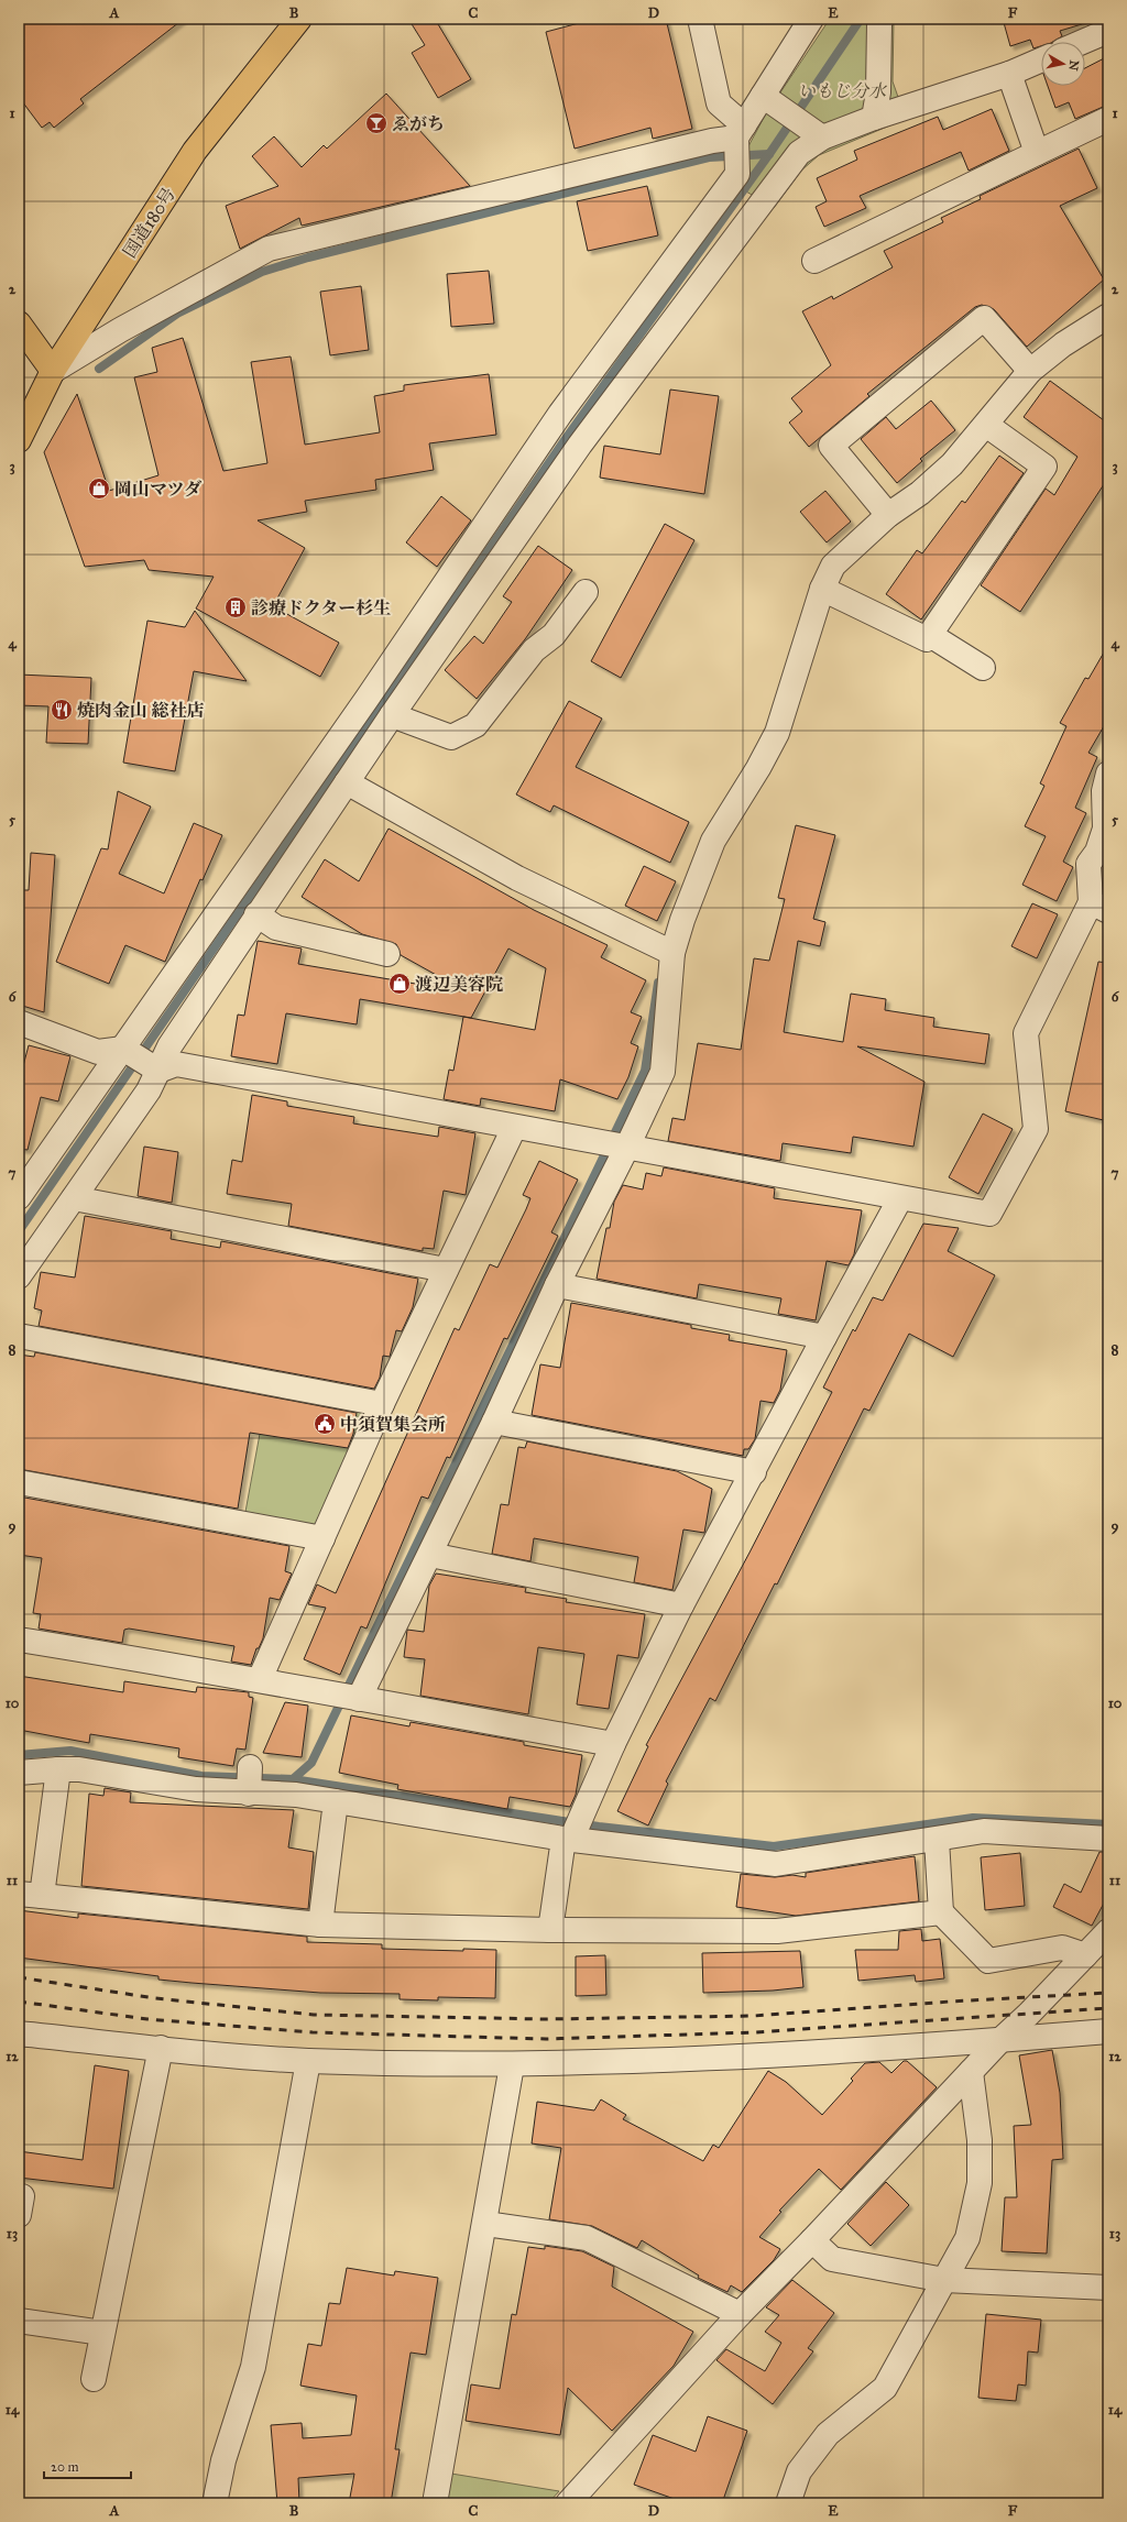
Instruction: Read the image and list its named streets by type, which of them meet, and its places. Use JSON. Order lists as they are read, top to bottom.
{
  "streets": {
    "highway": ["国道180号"]
  },
  "parks": ["いもじ分水"],
  "places": {
    "bar": ["ゑがち"],
    "shop": ["岡山マツダ", "渡辺美容院"],
    "building": ["診療ドクター杉生"],
    "restaurant": ["焼肉金山 総社店"],
    "public building": ["中須賀集会所"]
  },
  "scale_bar": "20 m",
  "north": "right",
  "grid": {
    "columns": [
      "A",
      "B",
      "C",
      "D",
      "E",
      "F"
    ],
    "rows": [
      "1",
      "2",
      "3",
      "4",
      "5",
      "6",
      "7",
      "8",
      "9",
      "10",
      "11",
      "12",
      "13",
      "14"
    ]
  }
}
